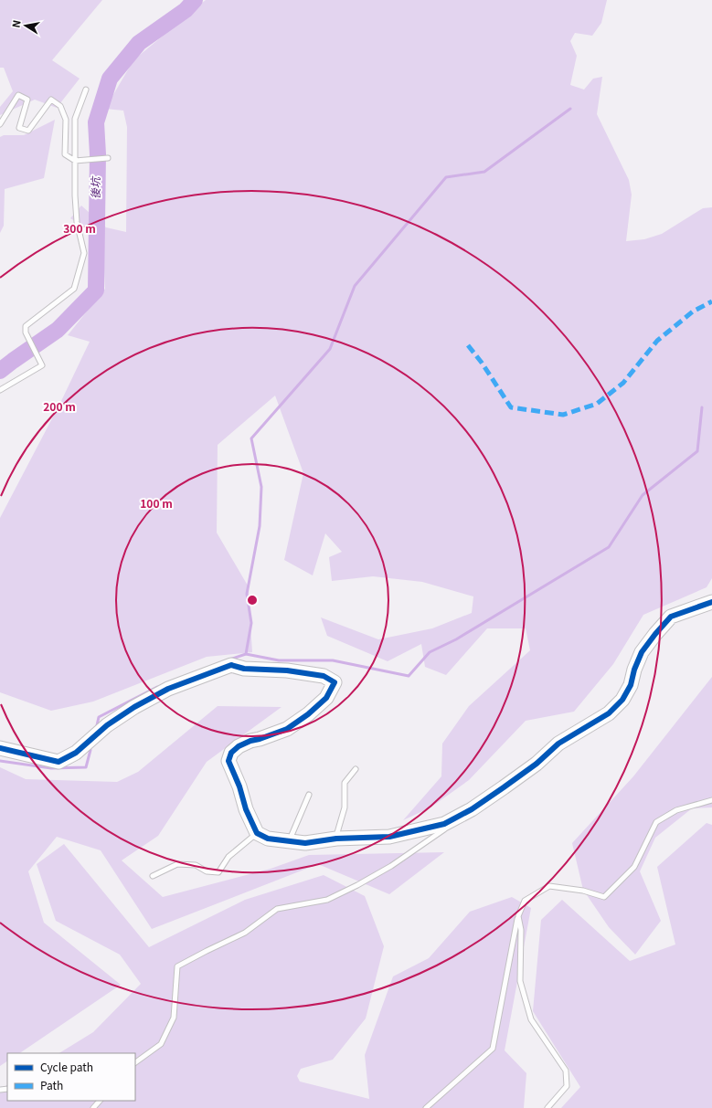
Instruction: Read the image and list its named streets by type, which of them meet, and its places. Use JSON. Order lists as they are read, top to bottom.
{
  "water": ["後坑"],
  "legend": ["Cycle path", "Path"],
  "north": "left",
  "rings": ["300 m", "200 m", "100 m"]
}
